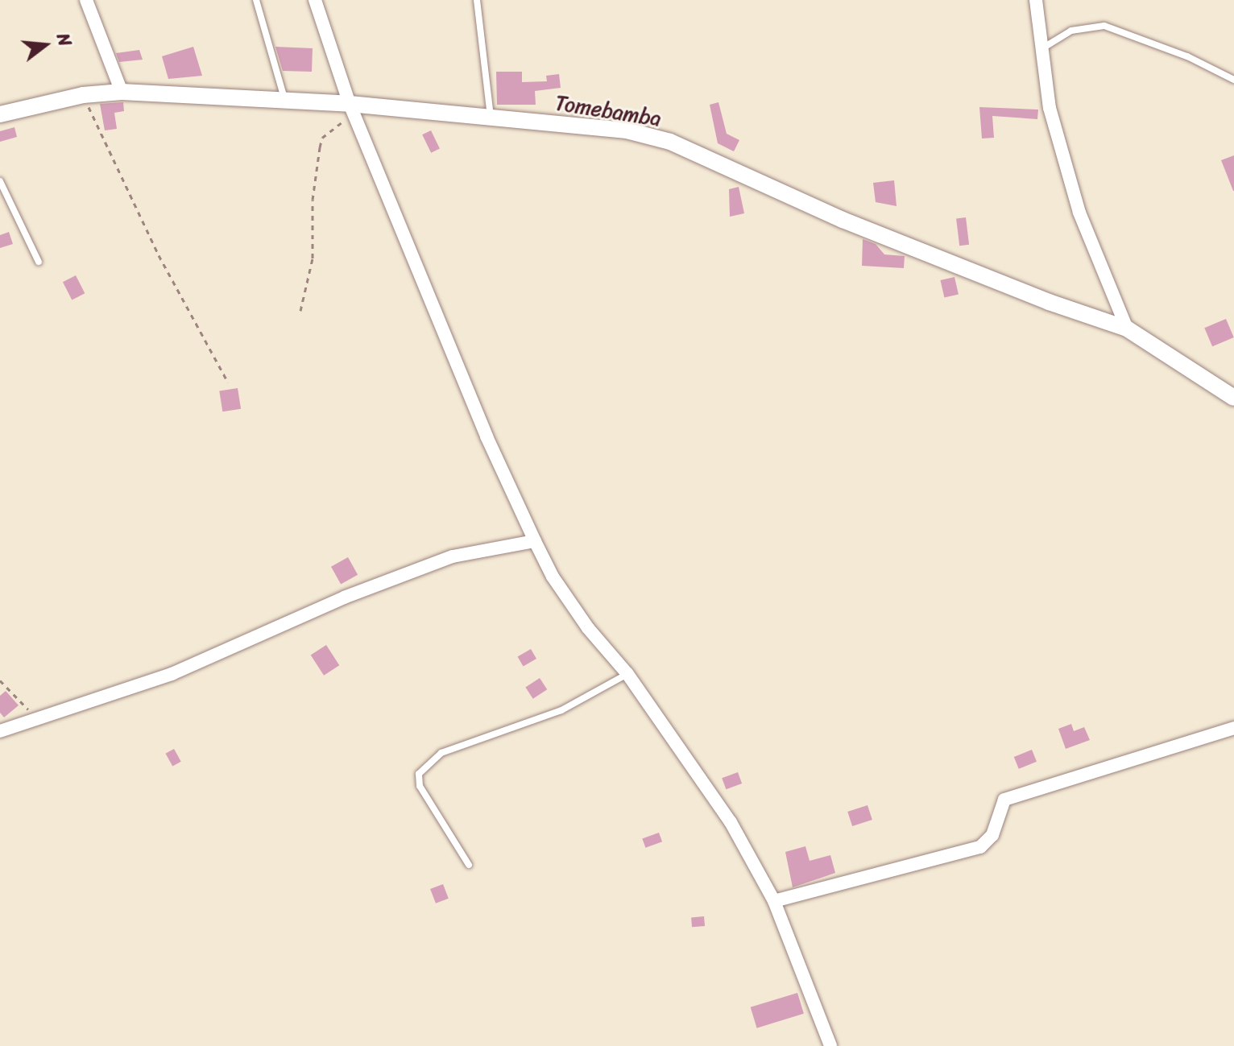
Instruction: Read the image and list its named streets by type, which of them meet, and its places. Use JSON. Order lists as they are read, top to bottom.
{
  "streets": {
    "street": ["Tomebamba"]
  },
  "north": "right"
}
